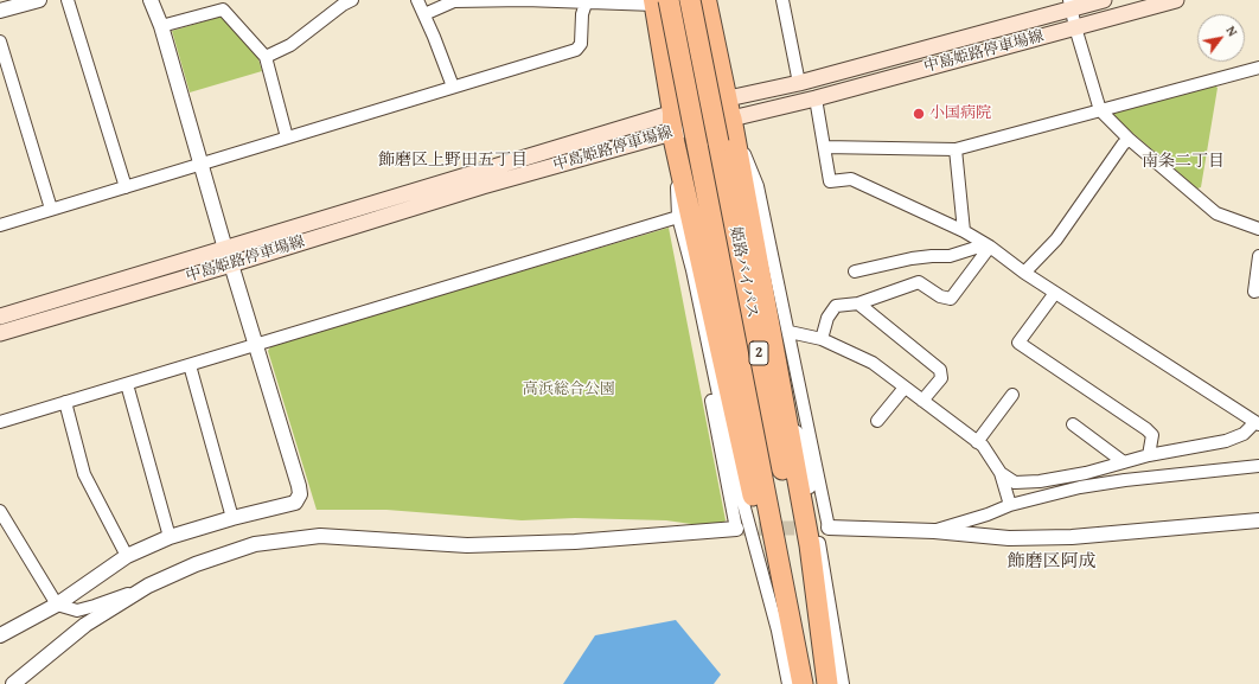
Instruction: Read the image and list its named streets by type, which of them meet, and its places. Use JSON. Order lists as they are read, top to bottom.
{
  "streets": {
    "highway": ["姫路バイパス", "2"],
    "main road": ["中島姫路停車場線"]
  },
  "districts": ["飾磨区上野田五丁目", "南条二丁目", "飾磨区阿成"],
  "parks": ["高浜総合公園"],
  "places": ["小国病院"],
  "north": "top right"
}
